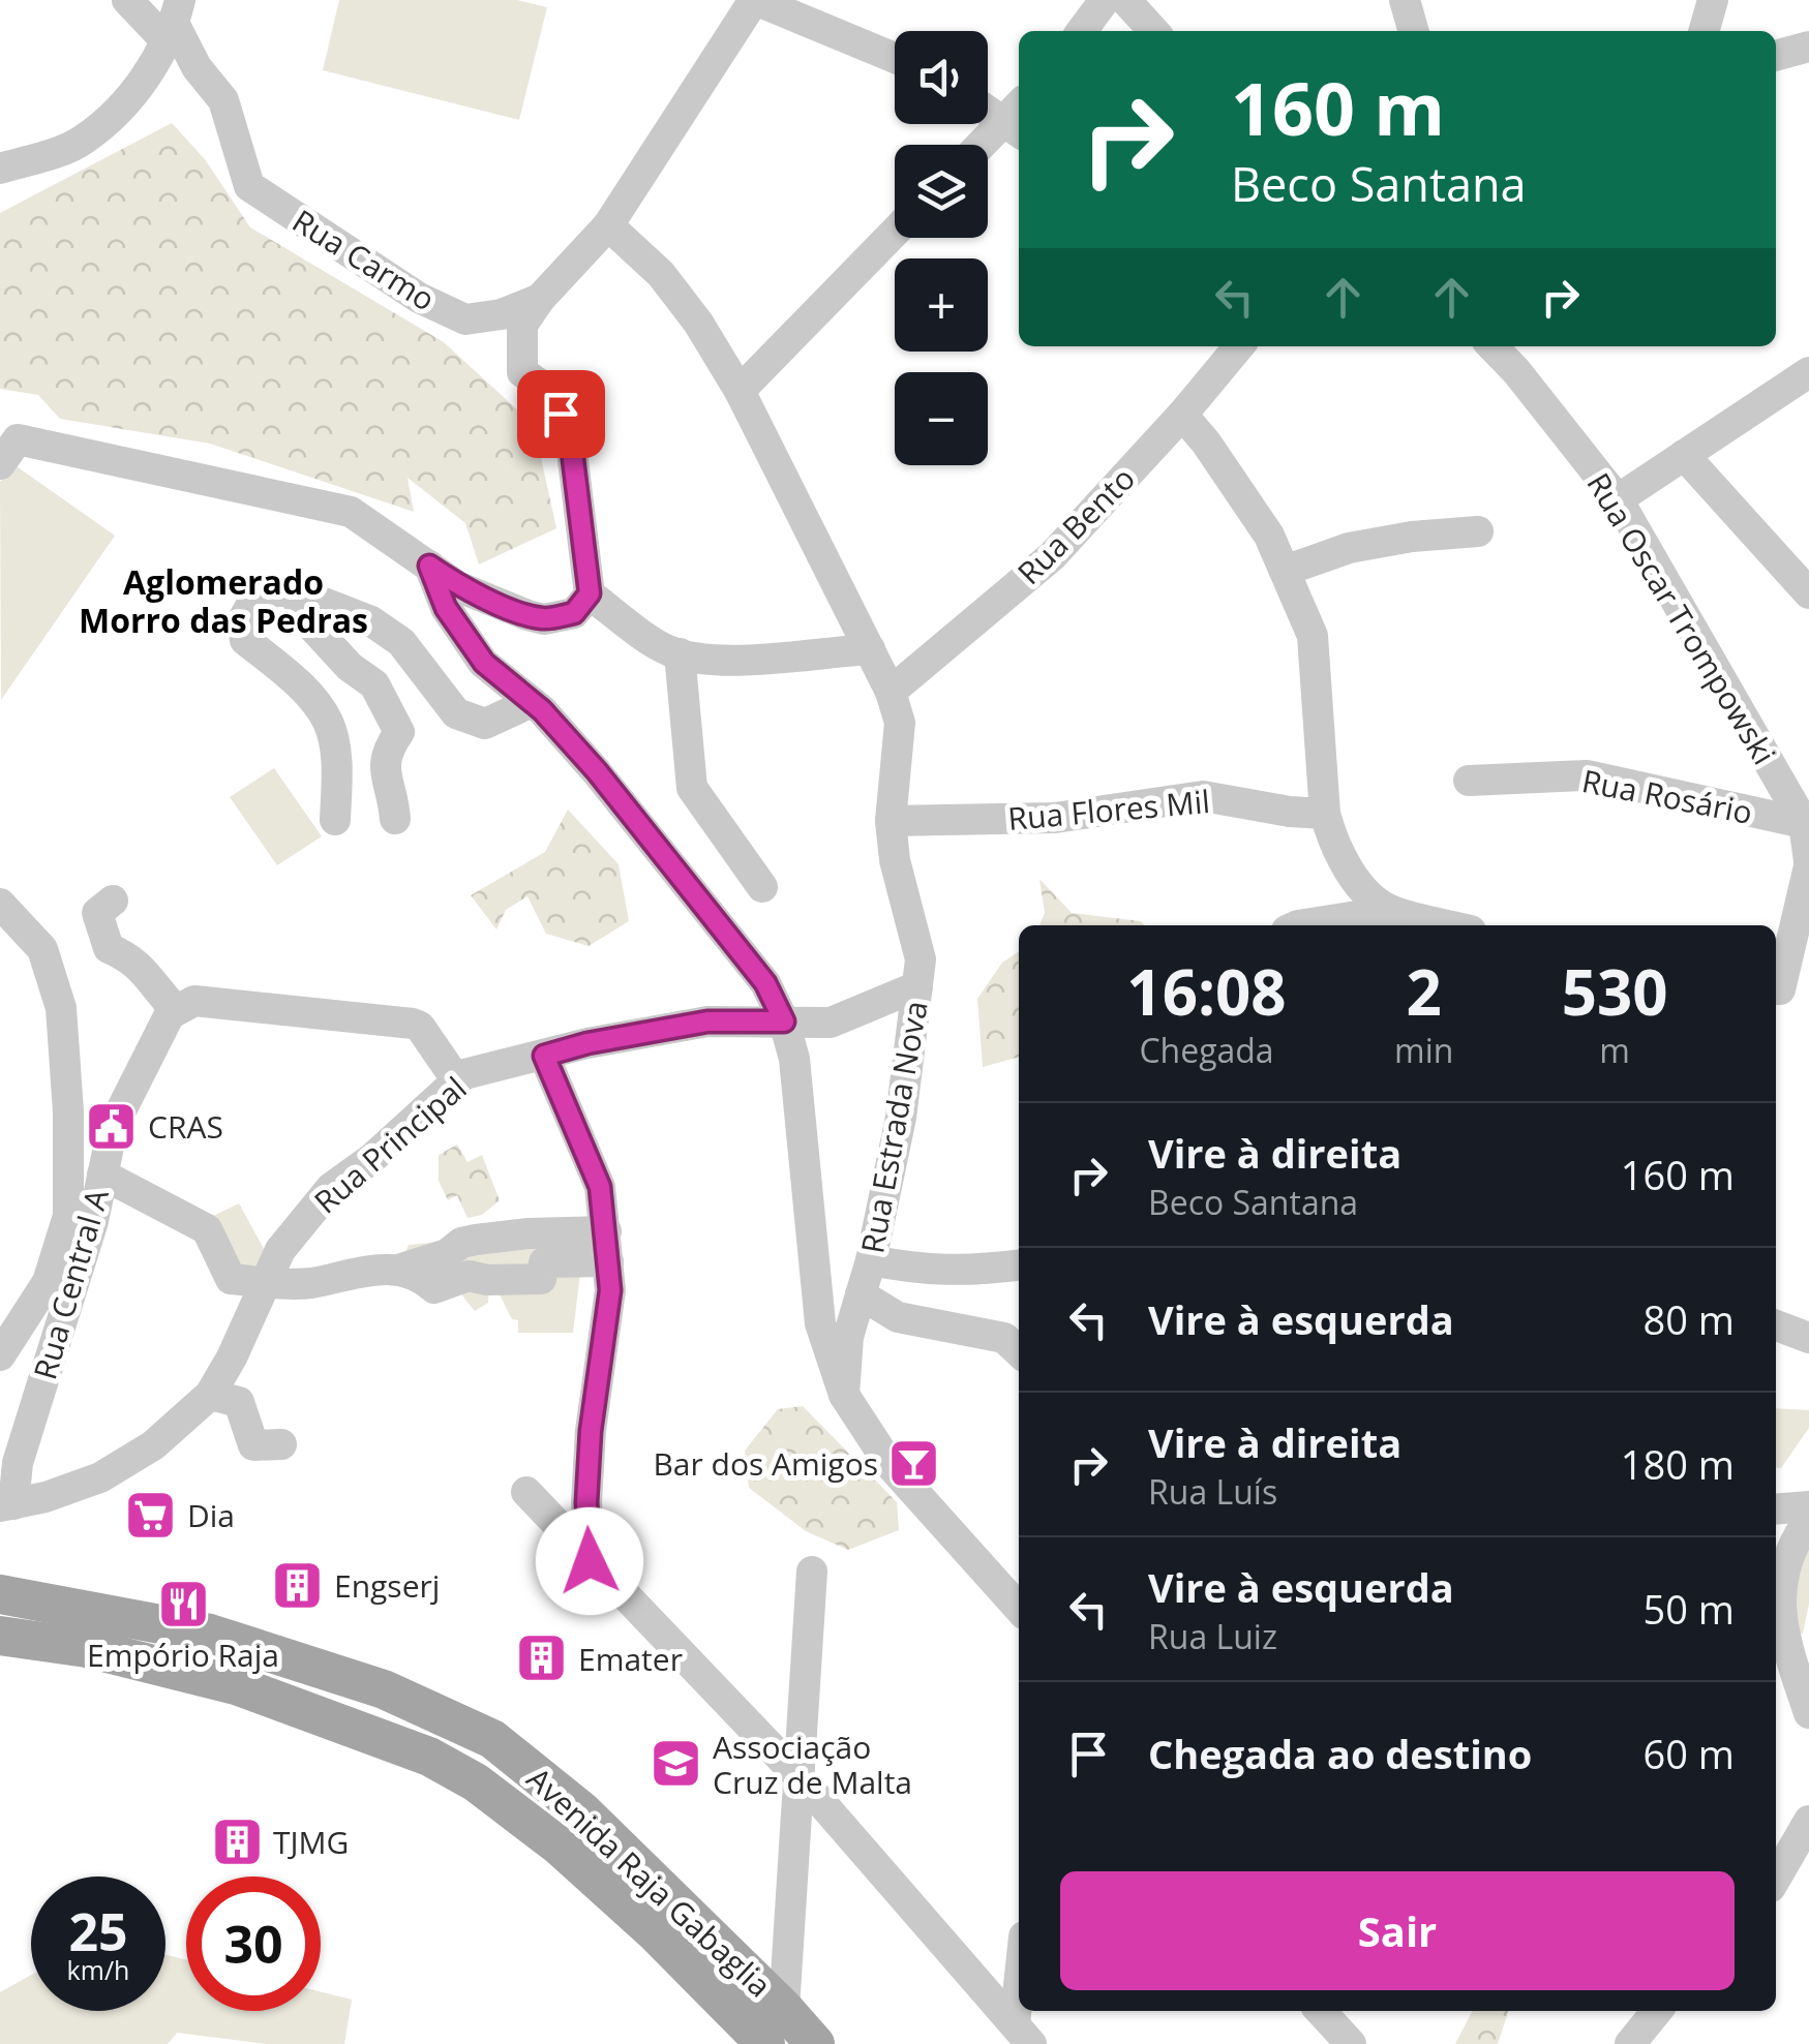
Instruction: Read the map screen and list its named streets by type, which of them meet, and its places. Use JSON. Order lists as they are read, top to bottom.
{
  "streets": {
    "main road": ["Avenida Raja Gabaglia"],
    "street": [
      "Rua Carmo",
      "Rua Bento",
      "Rua Oscar Trompowski",
      "Rua Rosário",
      "Rua Flores Mil",
      "Rua Estrada Nova",
      "Rua Principal",
      "Rua Central A"
    ]
  },
  "crossings": [
    ["Rua Carmo", "Rua Estrada Nova"],
    ["Rua Bento", "Rua Estrada Nova"],
    ["Rua Oscar Trompowski", "Rua Rosário"],
    ["Rua Flores Mil", "Rua Estrada Nova"],
    ["Rua Principal", "Rua Central A"]
  ],
  "districts": ["Aglomerado Morro das Pedras"],
  "places": {
    "public building": ["CRAS"],
    "bar": ["Bar dos Amigos"],
    "supermarket": ["Dia"],
    "building": ["Engserj", "Emater", "TJMG"],
    "restaurant": ["Empório Raja"],
    "school or university": ["Associação Cruz de Malta"]
  },
  "page": {
    "map_buttons": ["+", "−"],
    "turn": ["160 m", "Beco Santana"],
    "eta": [
      "16:08",
      "Chegada",
      "2",
      "min",
      "530",
      "m"
    ],
    "list": [
      {
        "name": "Vire à direita",
        "note": "Beco Santana",
        "value": "160 m"
      },
      {
        "name": "Vire à esquerda",
        "value": "80 m"
      },
      {
        "name": "Vire à direita",
        "note": "Rua Luís",
        "value": "180 m"
      },
      {
        "name": "Vire à esquerda",
        "note": "Rua Luiz",
        "value": "50 m"
      },
      {
        "name": "Chegada ao destino",
        "value": "60 m"
      }
    ],
    "buttons": "Sair",
    "speed": "25 km/h",
    "limit": "30"
  }
}
